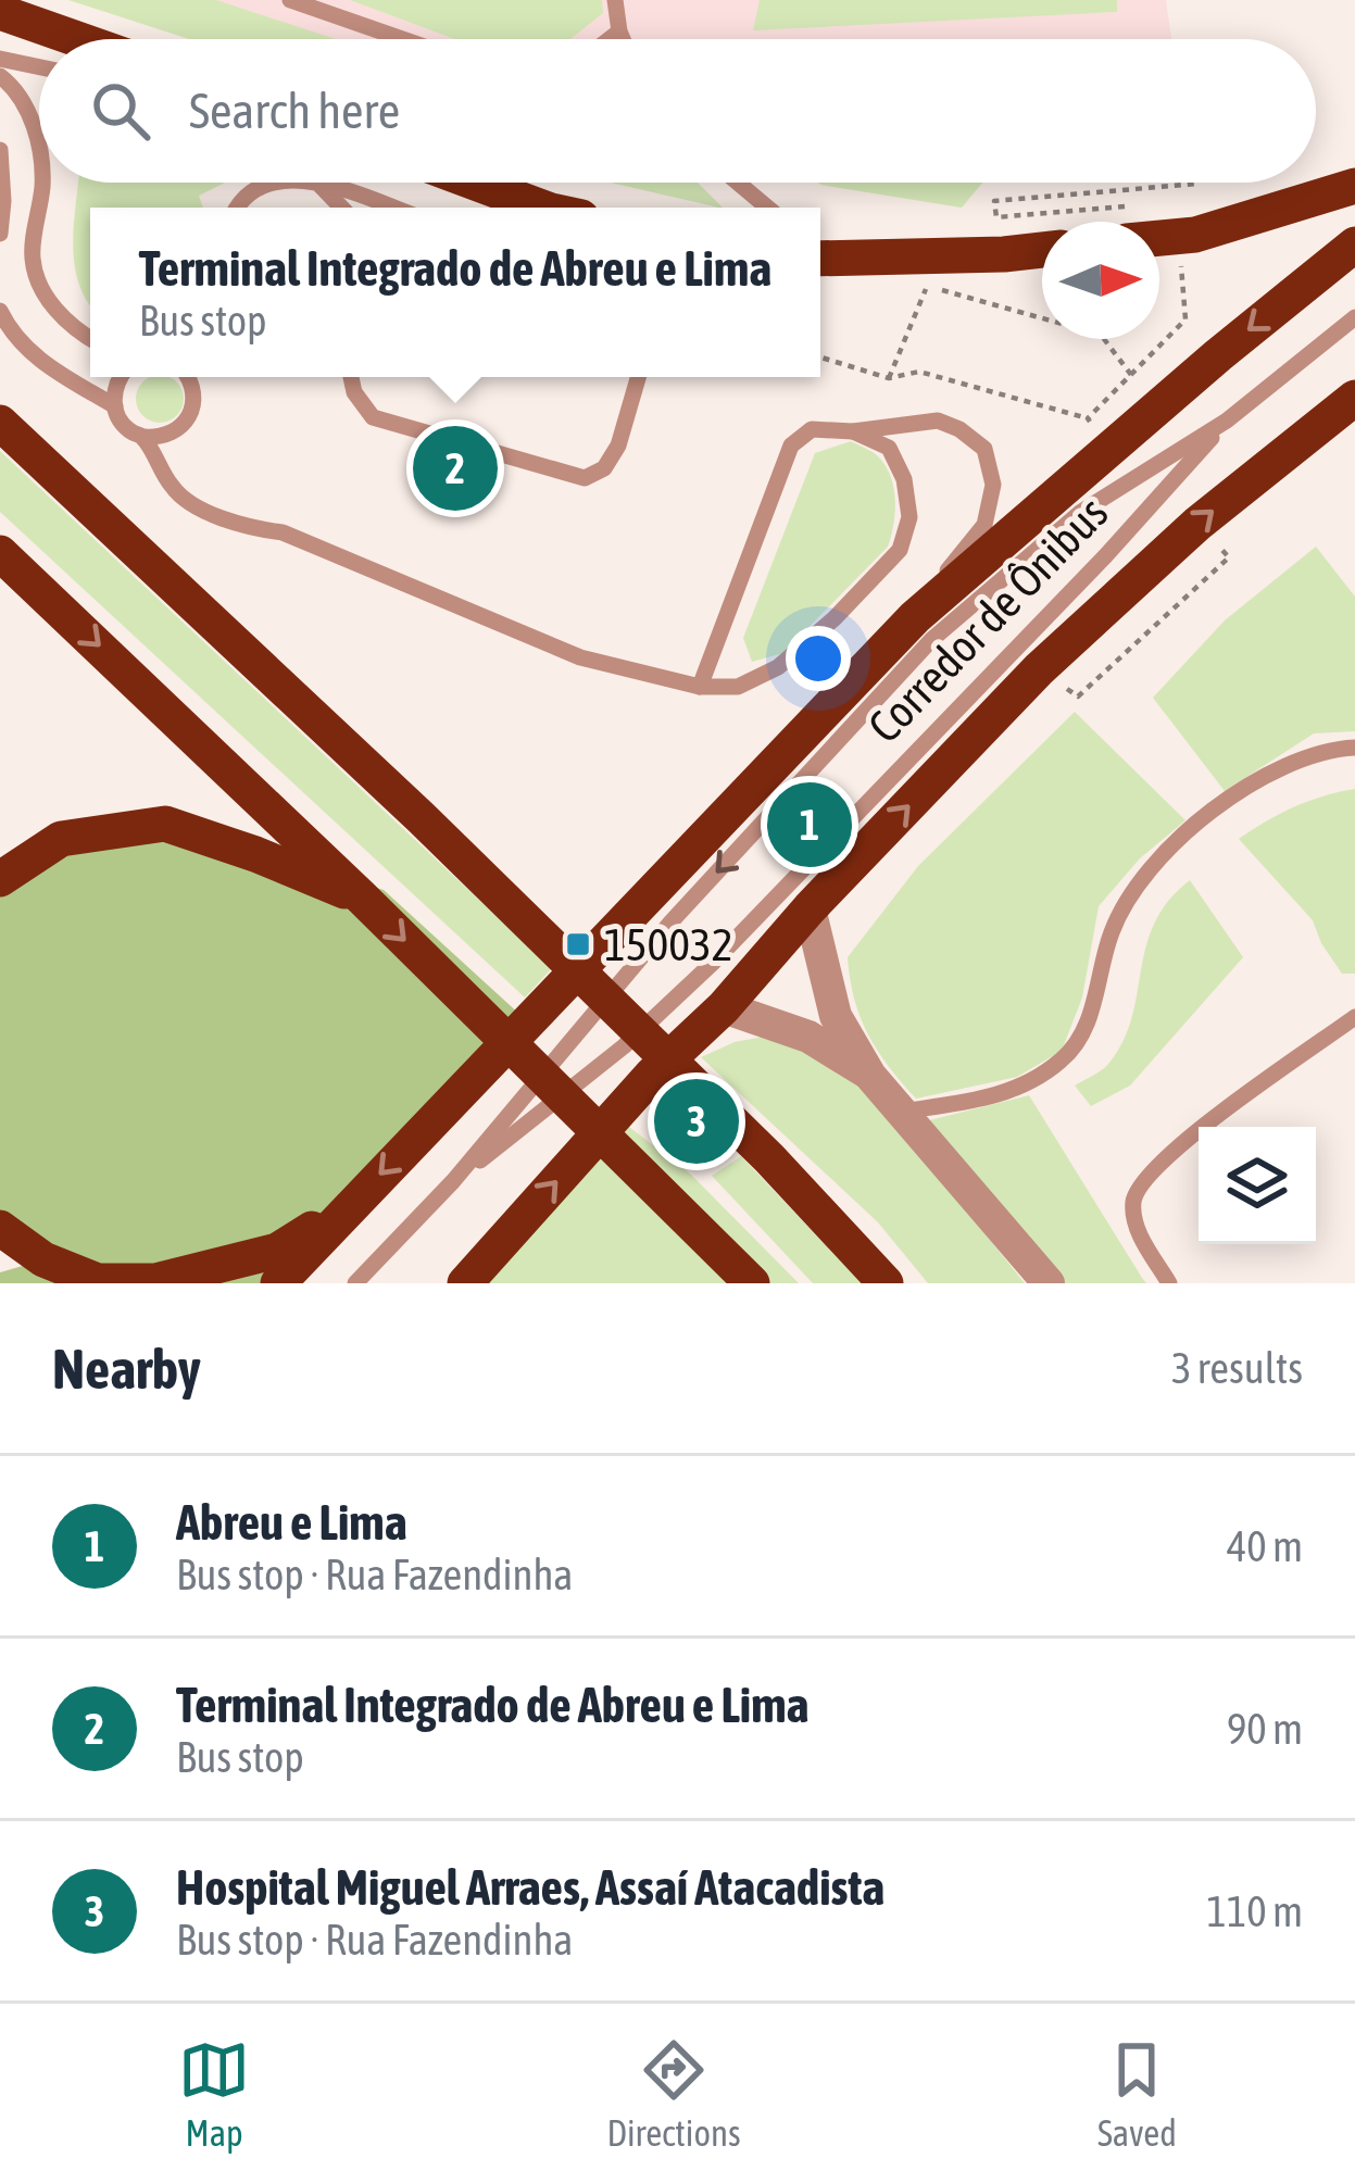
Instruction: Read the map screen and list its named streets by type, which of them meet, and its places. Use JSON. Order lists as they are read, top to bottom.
{
  "streets": {
    "lane": ["Corredor de Ônibus"]
  },
  "places": {
    "transit": ["150032"]
  },
  "north": "right",
  "page": {
    "search": "Search here",
    "popup": ["Terminal Integrado de Abreu e Lima", "Bus stop"],
    "pins": ["2", "1", "3"],
    "heading": ["Nearby", "3 results"],
    "list": [
      {
        "mark": "1",
        "name": "Abreu e Lima",
        "note": "Bus stop · Rua Fazendinha",
        "value": "40 m"
      },
      {
        "mark": "2",
        "name": "Terminal Integrado de Abreu e Lima",
        "note": "Bus stop",
        "value": "90 m"
      },
      {
        "mark": "3",
        "name": "Hospital Miguel Arraes, Assaí Atacadista",
        "note": "Bus stop · Rua Fazendinha",
        "value": "110 m"
      }
    ],
    "nav": ["Map", "Directions", "Saved"]
  }
}
